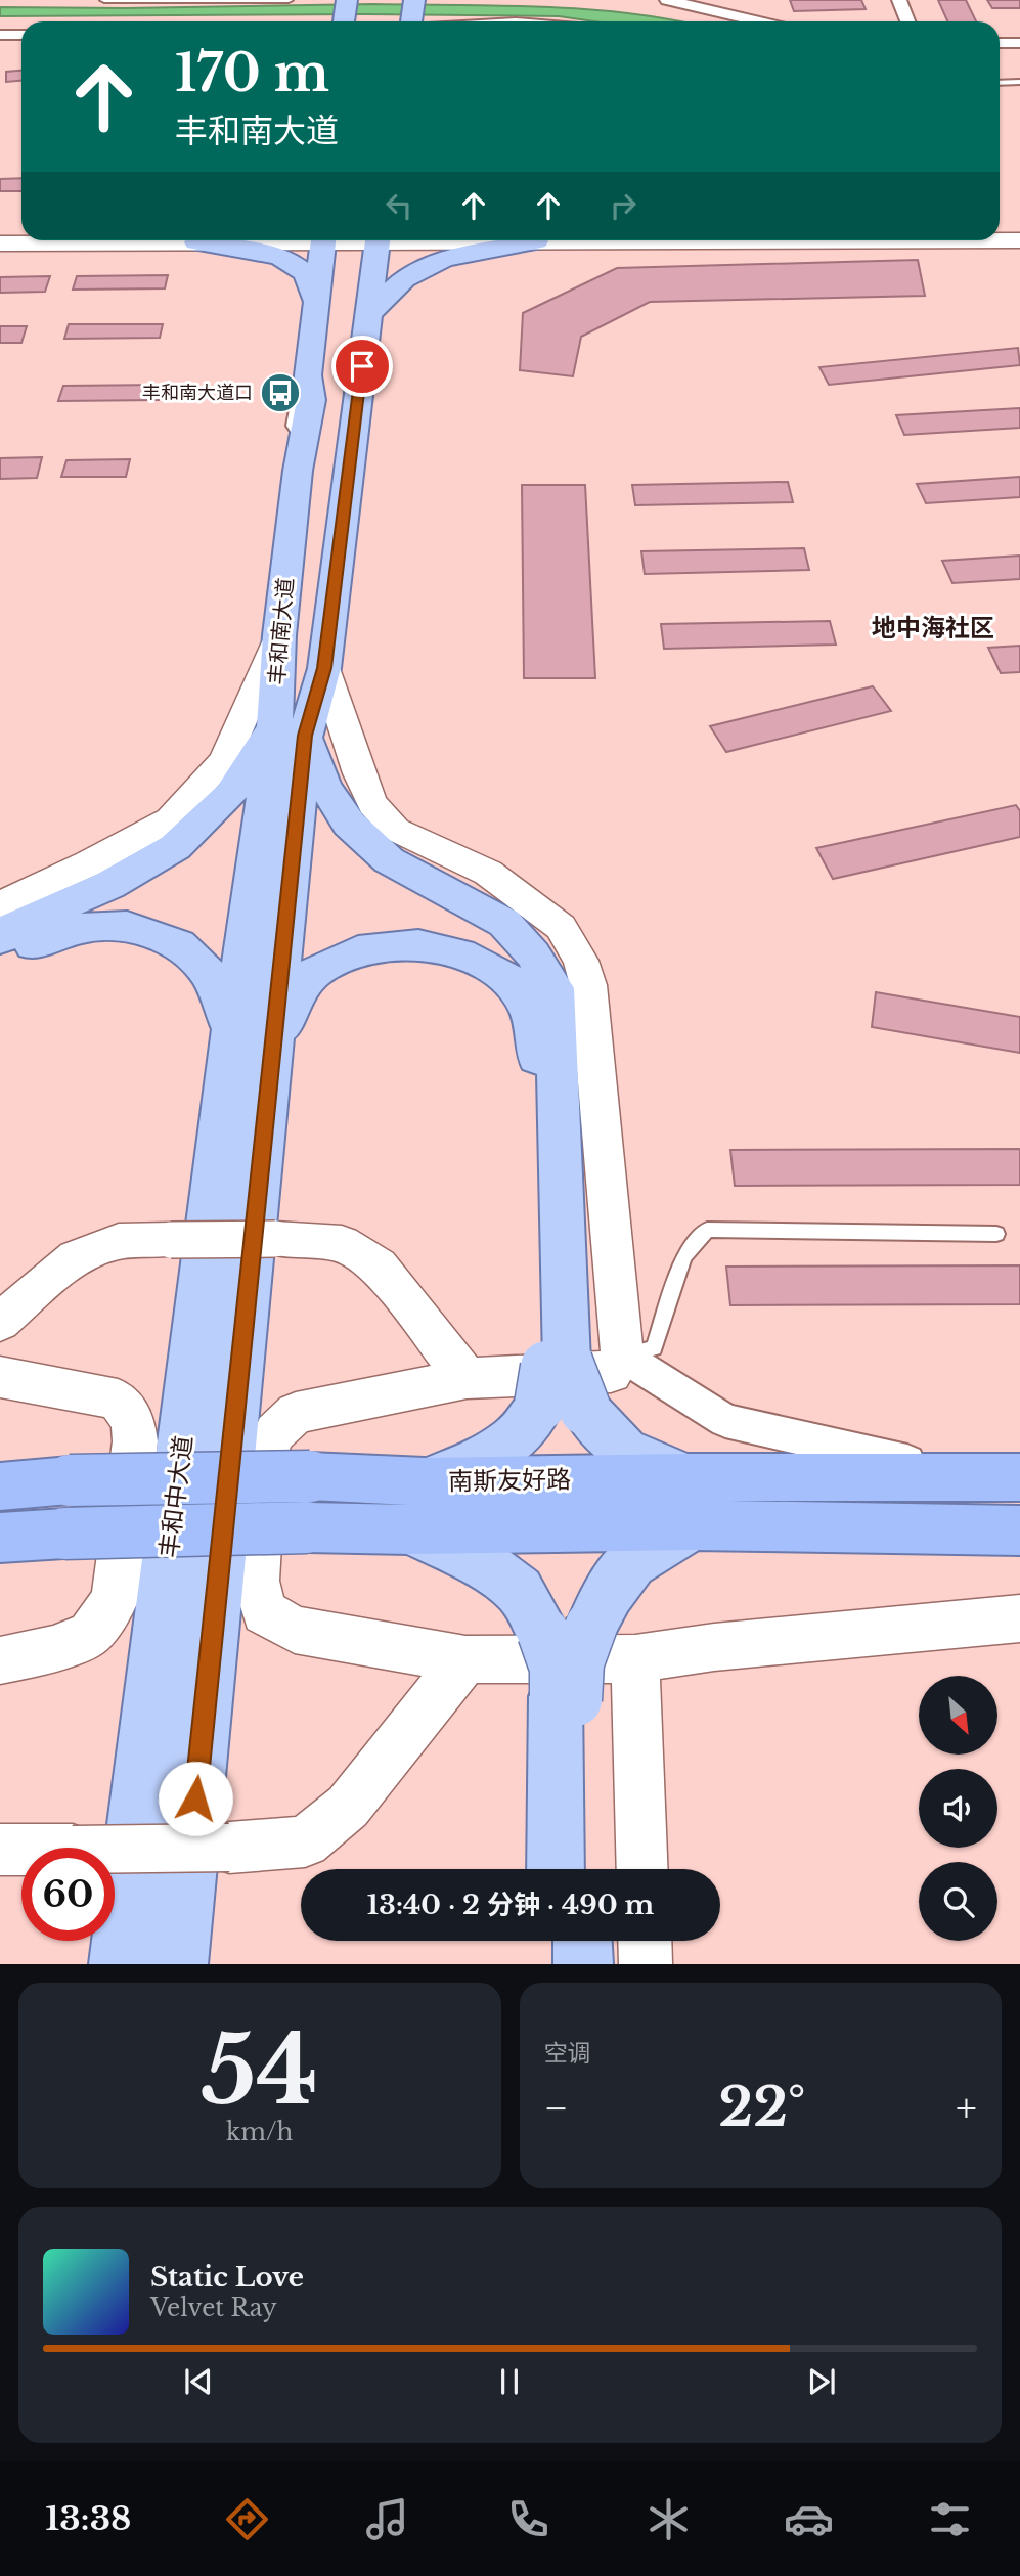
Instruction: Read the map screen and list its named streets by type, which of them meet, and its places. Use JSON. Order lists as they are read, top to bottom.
{
  "streets": {
    "highway": ["南斯友好路"],
    "main road": ["丰和南大道", "丰和中大道"]
  },
  "crossings": [
    ["丰和南大道", "丰和中大道"]
  ],
  "districts": ["地中海社区"],
  "places": {
    "bus stop": ["丰和南大道口"]
  },
  "north": "bottom right",
  "page": {
    "turn": ["170 m", "丰和南大道"],
    "limit": "60",
    "trip": "13:40 · 2 分钟 · 490 m",
    "tile": [
      ["54", "km/h"],
      "空调"
    ],
    "heat": ["−", "22°", "+"],
    "song": ["Static Love", "Velvet Ray"],
    "tabs": "13:38"
  }
}
